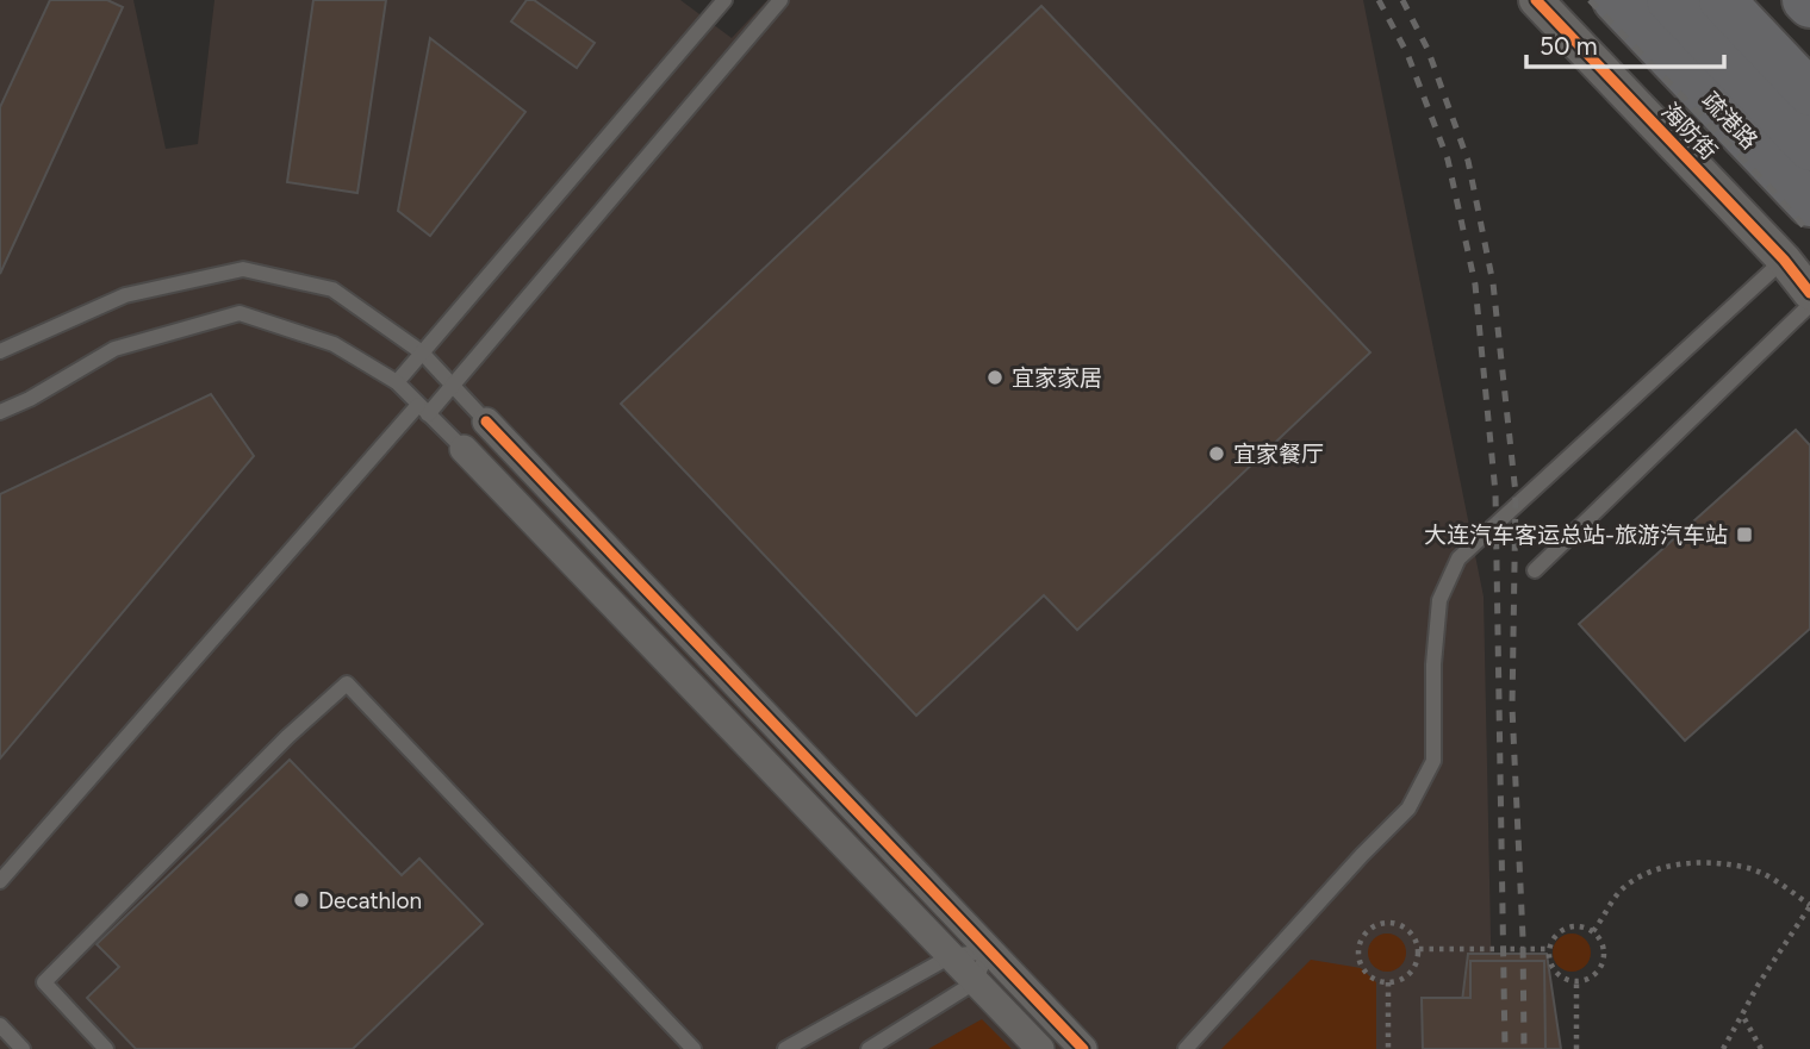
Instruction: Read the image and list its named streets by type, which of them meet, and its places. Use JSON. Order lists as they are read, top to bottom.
{
  "streets": {
    "highway": ["疏港路"],
    "street": ["海防街"]
  },
  "places": {
    "other": ["宜家家居", "宜家餐厅", "Decathlon"],
    "transit": ["大连汽车客运总站-旅游汽车站"]
  },
  "scale_bar": "50 m"
}
